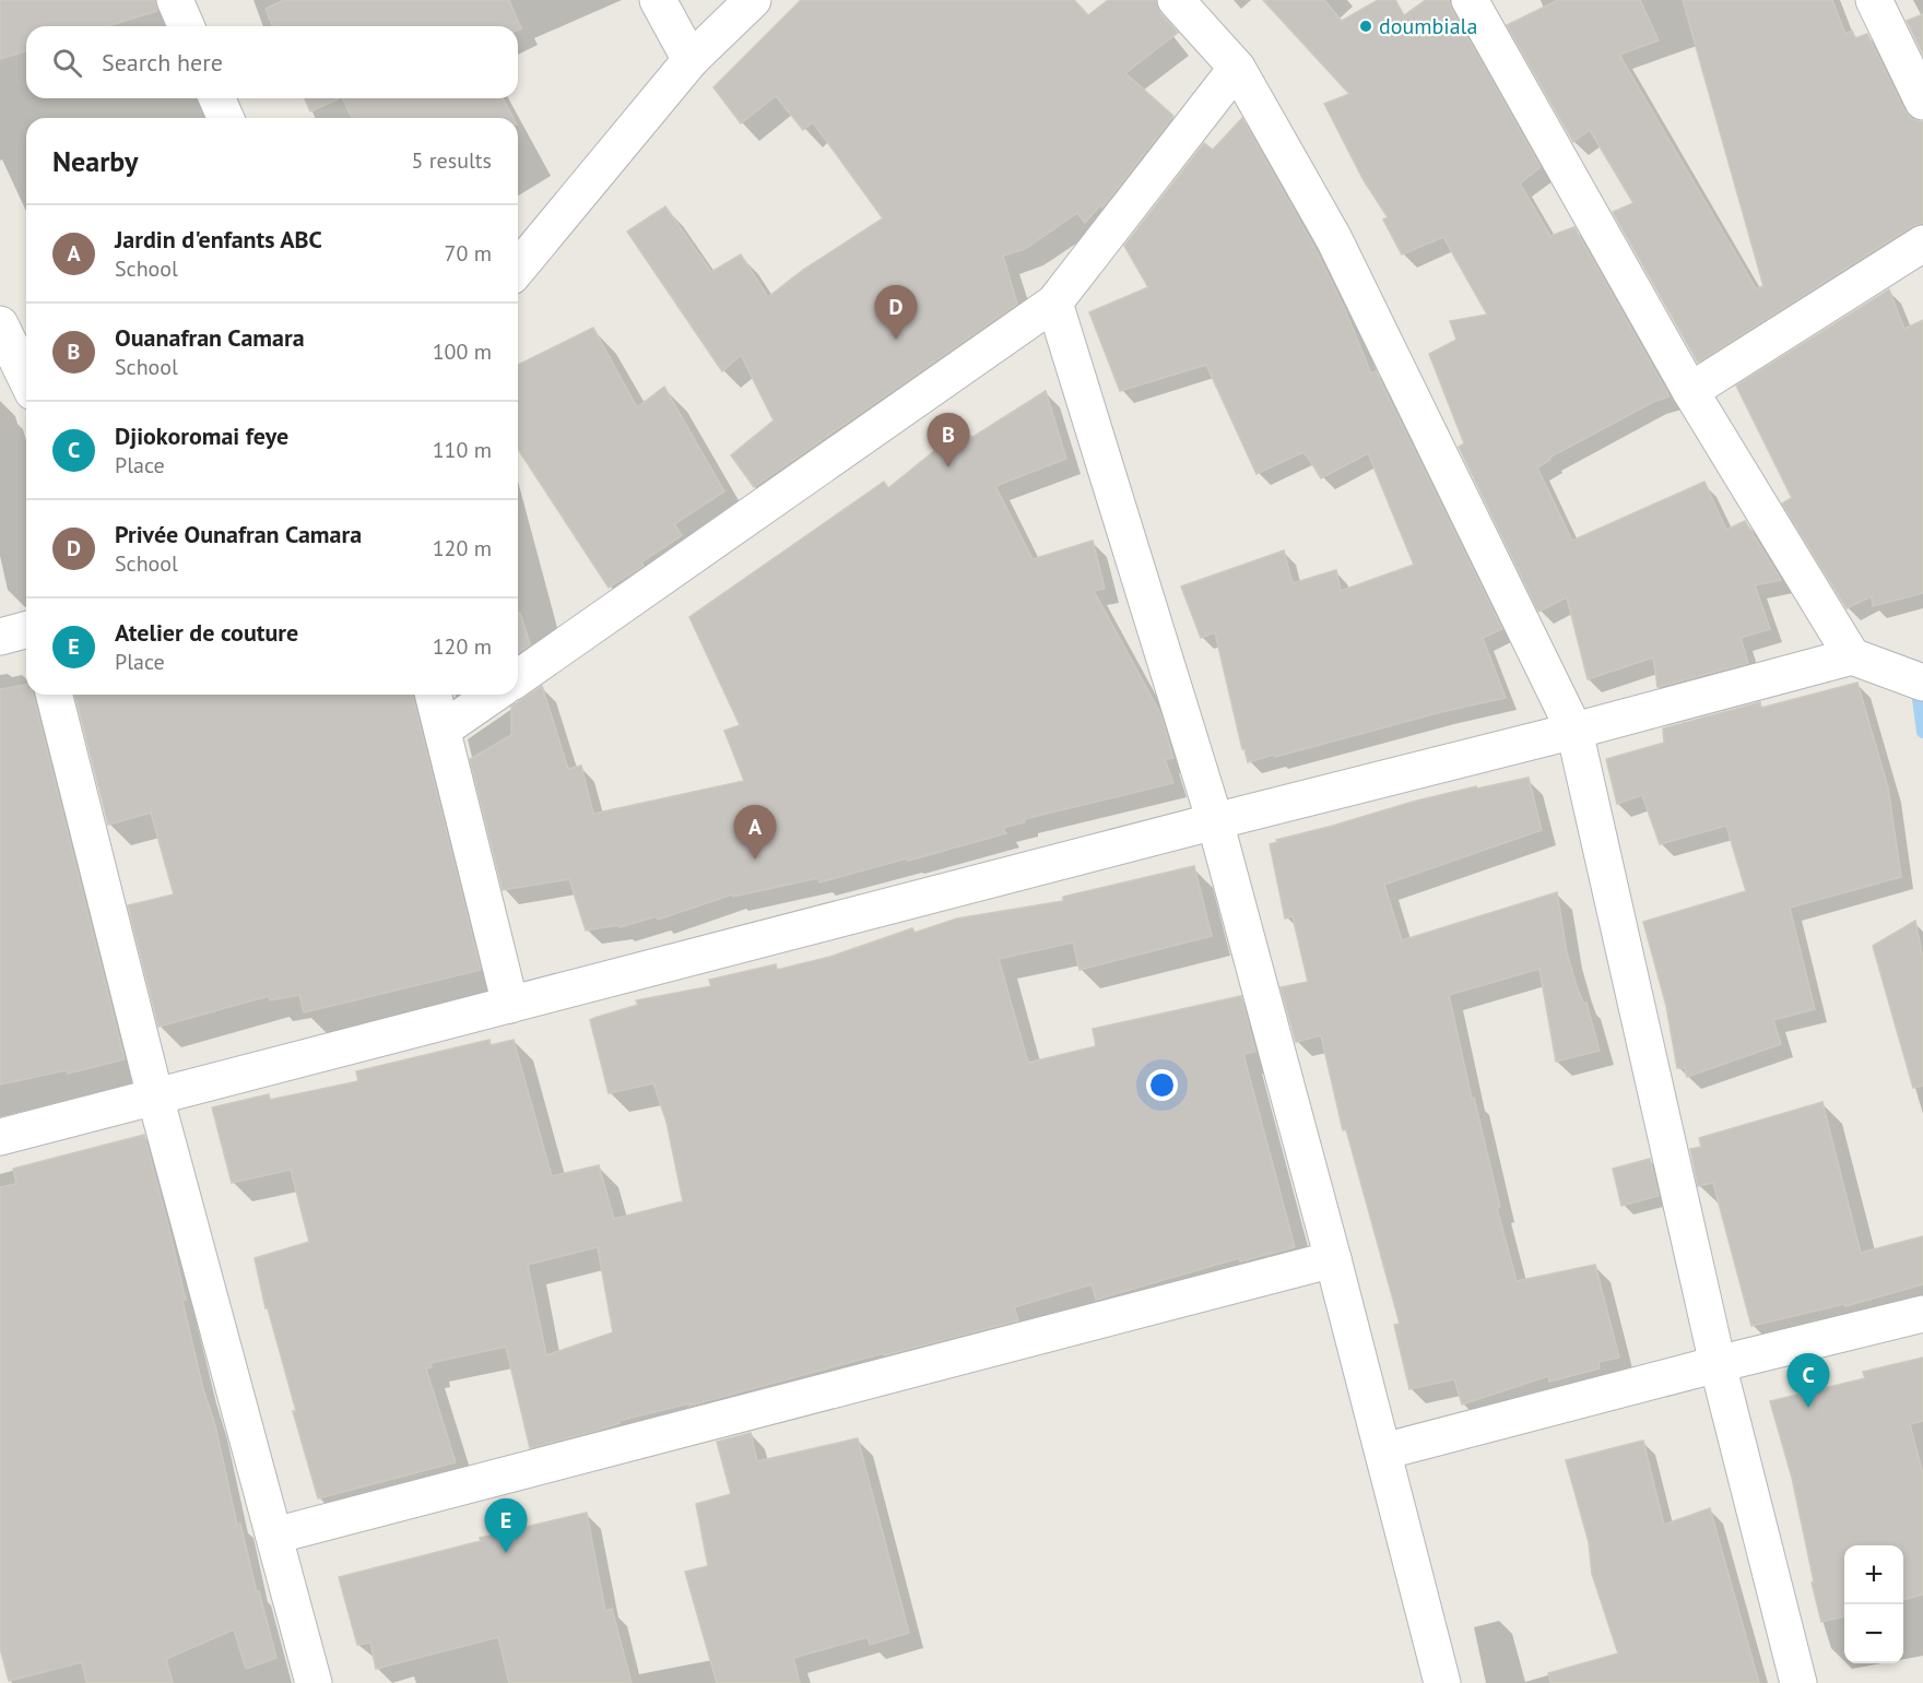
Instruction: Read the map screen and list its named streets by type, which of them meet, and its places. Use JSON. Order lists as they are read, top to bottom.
{
  "places": ["doumbiala"],
  "page": {
    "search": "Search here",
    "heading": ["Nearby", "5 results"],
    "list": [
      {
        "mark": "A",
        "name": "Jardin d'enfants ABC",
        "note": "School",
        "value": "70 m"
      },
      {
        "mark": "B",
        "name": "Ouanafran Camara",
        "note": "School",
        "value": "100 m"
      },
      {
        "mark": "C",
        "name": "Djiokoromai feye",
        "note": "Place",
        "value": "110 m"
      },
      {
        "mark": "D",
        "name": "Privée Ounafran Camara",
        "note": "School",
        "value": "120 m"
      },
      {
        "mark": "E",
        "name": "Atelier de couture",
        "note": "Place",
        "value": "120 m"
      }
    ],
    "pins": [
      "D",
      "B",
      "A",
      "C",
      "E"
    ],
    "map_buttons": ["+", "−"]
  }
}
